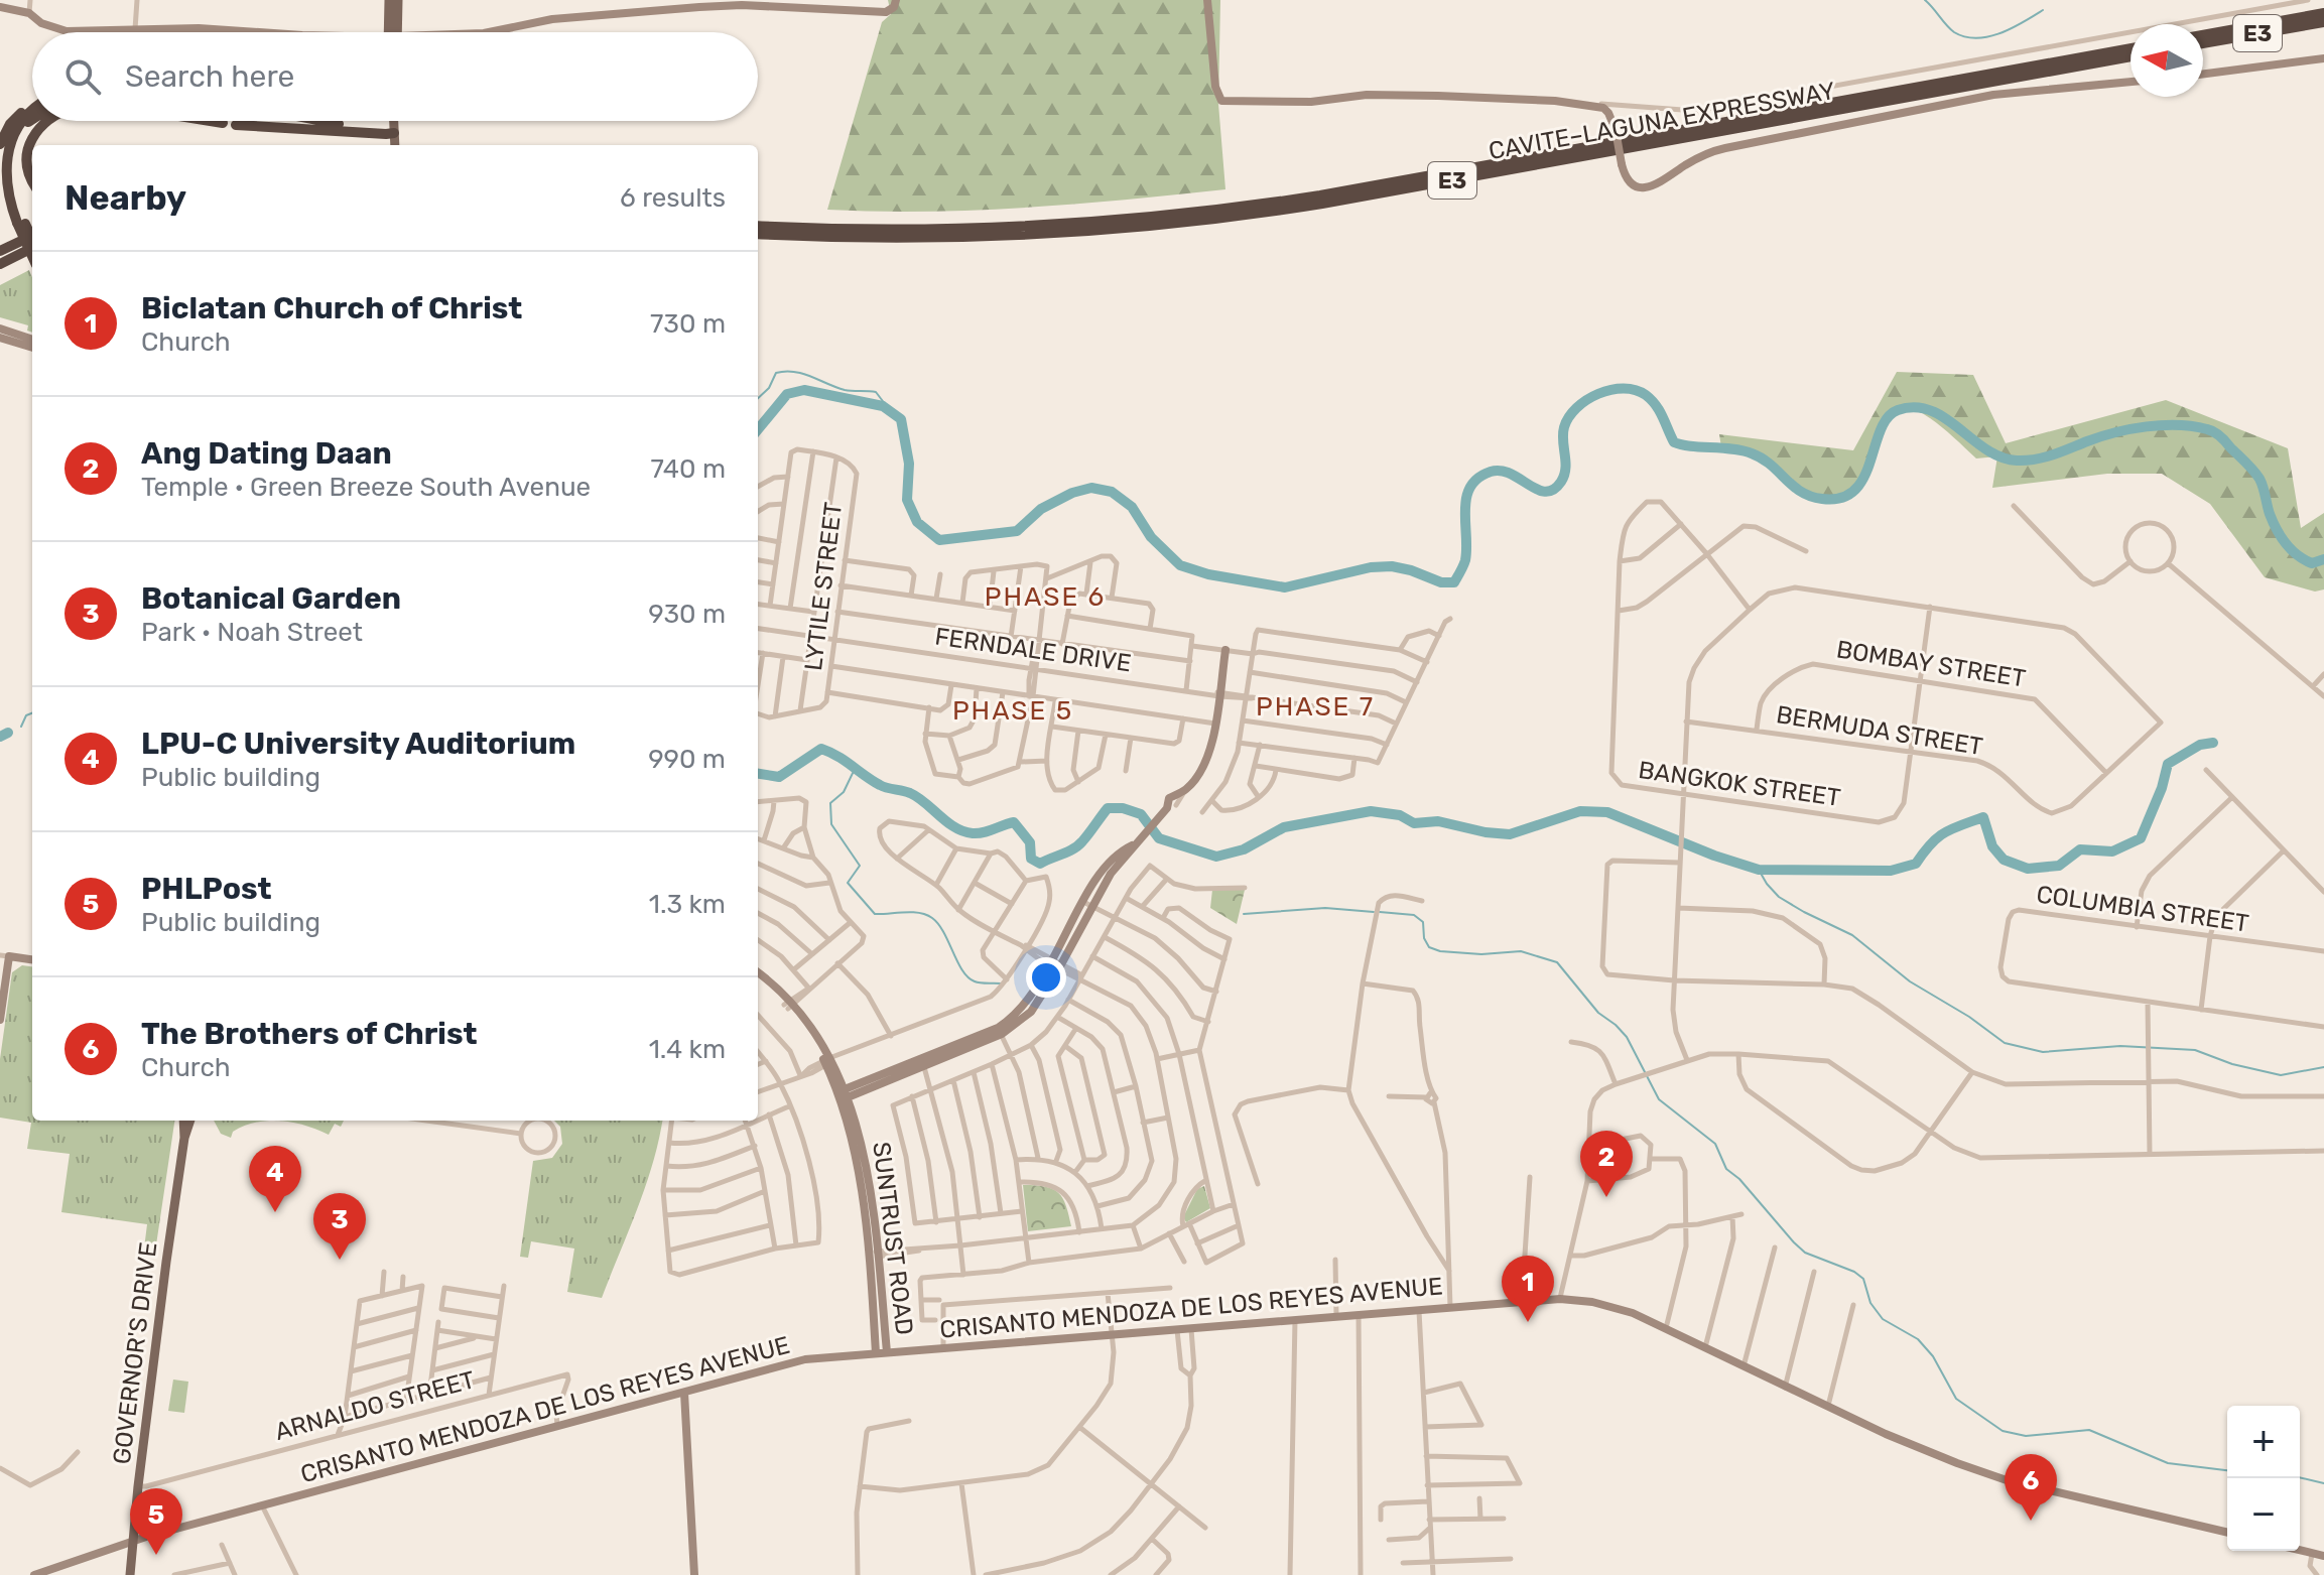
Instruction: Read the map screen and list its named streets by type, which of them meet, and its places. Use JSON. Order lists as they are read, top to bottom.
{
  "streets": {
    "highway": ["E3", "CAVITE–LAGUNA EXPRESSWAY"],
    "main road": ["GOVERNOR'S DRIVE"],
    "street": [
      "LYTILE STREET",
      "FERNDALE DRIVE",
      "BOMBAY STREET",
      "BERMUDA STREET",
      "BANGKOK STREET",
      "COLUMBIA STREET",
      "SUNTRUST ROAD",
      "CRISANTO MENDOZA DE LOS REYES AVENUE",
      "ARNALDO STREET"
    ]
  },
  "crossings": [
    ["LYTILE STREET", "FERNDALE DRIVE"],
    ["BOMBAY STREET", "BERMUDA STREET"],
    ["BOMBAY STREET", "BANGKOK STREET"],
    ["BERMUDA STREET", "BANGKOK STREET"],
    ["SUNTRUST ROAD", "CRISANTO MENDOZA DE LOS REYES AVENUE"],
    ["CRISANTO MENDOZA DE LOS REYES AVENUE", "GOVERNOR'S DRIVE"],
    ["CRISANTO MENDOZA DE LOS REYES AVENUE", "ARNALDO STREET"],
    ["GOVERNOR'S DRIVE", "ARNALDO STREET"]
  ],
  "districts": ["PHASE 6", "PHASE 7", "PHASE 5"],
  "north": "left",
  "page": {
    "search": "Search here",
    "heading": ["Nearby", "6 results"],
    "list": [
      {
        "mark": "1",
        "name": "Biclatan Church of Christ",
        "note": "Church",
        "value": "730 m"
      },
      {
        "mark": "2",
        "name": "Ang Dating Daan",
        "note": "Temple · Green Breeze South Avenue",
        "value": "740 m"
      },
      {
        "mark": "3",
        "name": "Botanical Garden",
        "note": "Park · Noah Street",
        "value": "930 m"
      },
      {
        "mark": "4",
        "name": "LPU-C University Auditorium",
        "note": "Public building",
        "value": "990 m"
      },
      {
        "mark": "5",
        "name": "PHLPost",
        "note": "Public building",
        "value": "1.3 km"
      },
      {
        "mark": "6",
        "name": "The Brothers of Christ",
        "note": "Church",
        "value": "1.4 km"
      }
    ],
    "pins": [
      "2",
      "4",
      "3",
      "1",
      "6",
      "5"
    ],
    "map_buttons": ["+", "−"]
  }
}
